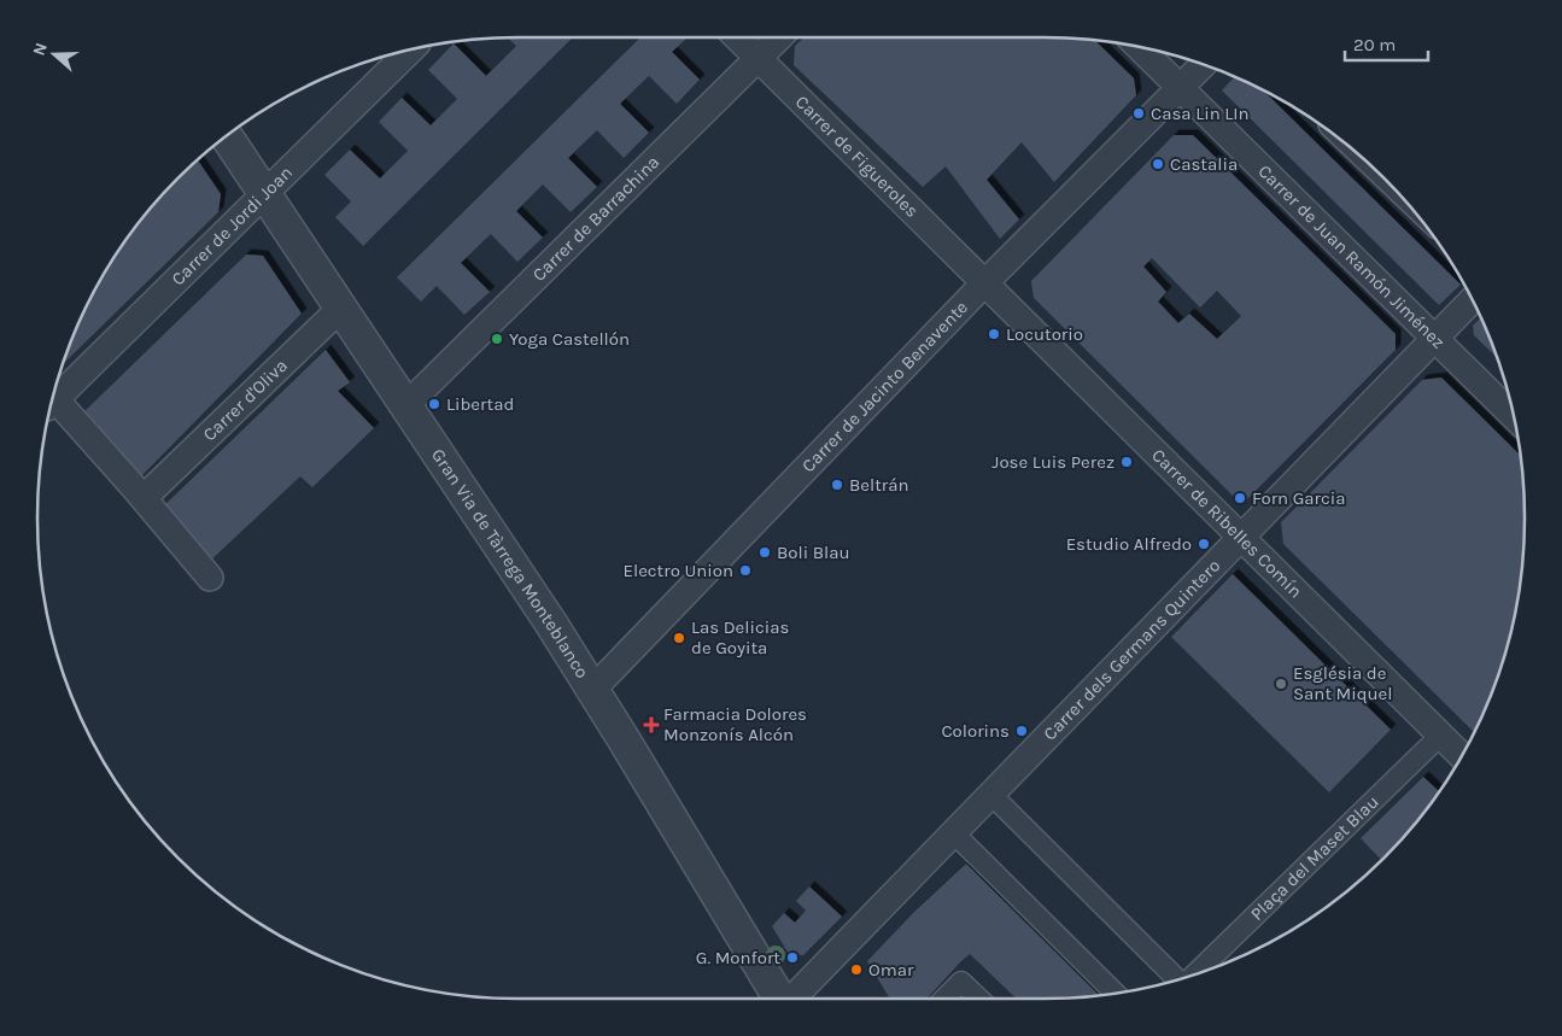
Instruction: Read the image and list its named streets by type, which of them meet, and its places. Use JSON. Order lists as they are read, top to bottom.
{
  "streets": {
    "street": [
      "Carrer de Figueroles",
      "Carrer de Barrachina",
      "Carrer de Jordi Joan",
      "Carrer de Juan Ramón Jiménez",
      "Carrer de Jacinto Benavente",
      "Carrer d'Oliva",
      "Carrer de Ribelles Comín",
      "Gran Via de Tàrrega Monteblanco",
      "Carrer dels Germans Quintero",
      "Plaça del Maset Blau"
    ]
  },
  "crossings": [
    ["Carrer de Figueroles", "Carrer de Barrachina"],
    ["Carrer de Figueroles", "Carrer de Jacinto Benavente"],
    ["Carrer de Figueroles", "Carrer de Ribelles Comín"],
    ["Carrer de Barrachina", "Gran Via de Tàrrega Monteblanco"],
    ["Carrer de Jordi Joan", "Gran Via de Tàrrega Monteblanco"],
    ["Carrer de Juan Ramón Jiménez", "Carrer de Jacinto Benavente"],
    ["Carrer de Juan Ramón Jiménez", "Carrer dels Germans Quintero"],
    ["Carrer de Jacinto Benavente", "Carrer de Ribelles Comín"],
    ["Carrer de Jacinto Benavente", "Gran Via de Tàrrega Monteblanco"],
    ["Carrer d'Oliva", "Gran Via de Tàrrega Monteblanco"],
    ["Carrer de Ribelles Comín", "Carrer dels Germans Quintero"],
    ["Carrer de Ribelles Comín", "Plaça del Maset Blau"],
    ["Carrer dels Germans Quintero", "Plaça del Maset Blau"]
  ],
  "places": {
    "other": [
      "Casa Lin LIn",
      "Castalia",
      "Locutorio",
      "Yoga Castellón",
      "Libertad",
      "Jose Luis Perez",
      "Beltrán",
      "Forn Garcia",
      "Estudio Alfredo",
      "Boli Blau",
      "Electro Union",
      "Las Delicias de Goyita",
      "Església de Sant Miquel",
      "Colorins",
      "G. Monfort",
      "Omar"
    ],
    "health": ["Farmacia Dolores Monzonís Alcón"]
  },
  "scale_bar": "20 m",
  "north": "left"
}
